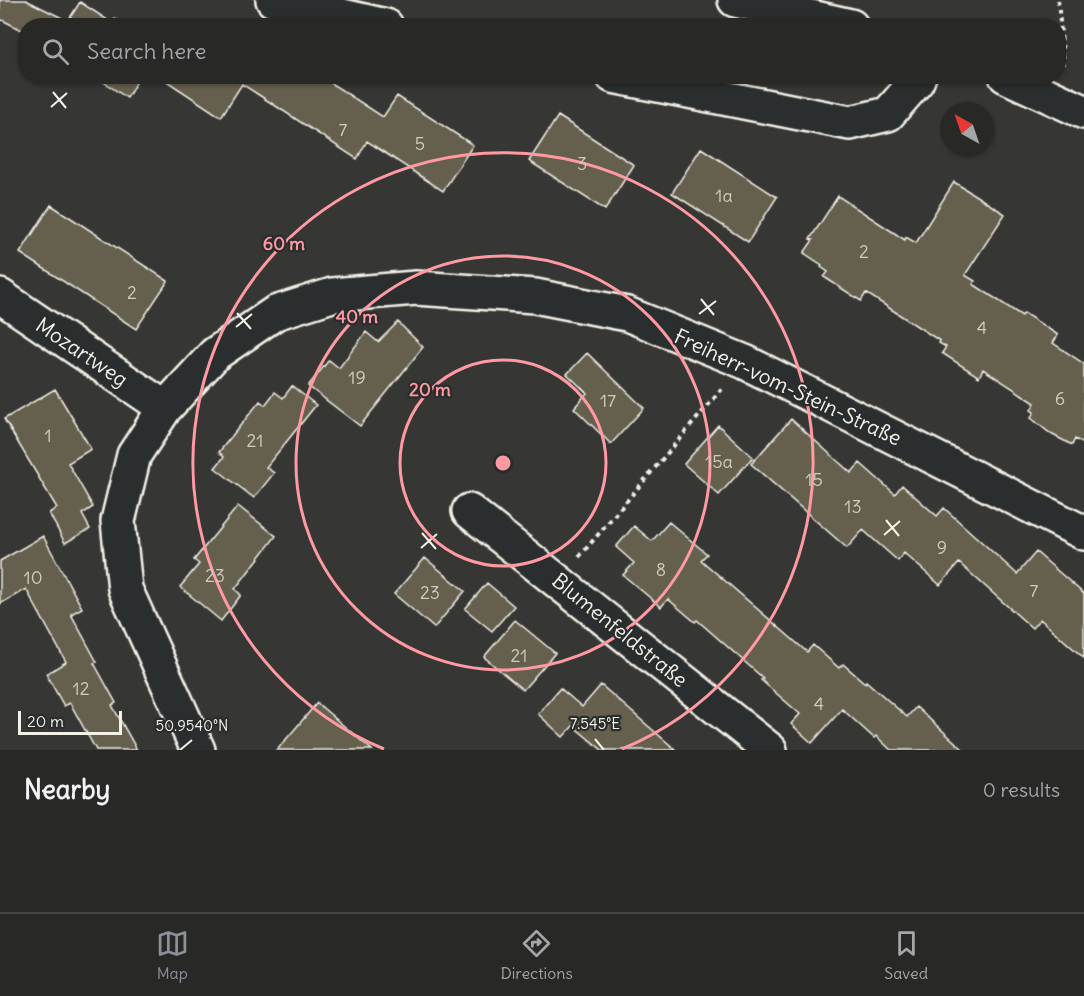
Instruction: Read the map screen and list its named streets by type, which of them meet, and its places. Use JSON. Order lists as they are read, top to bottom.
{
  "streets": {
    "street": ["Mozartweg", "Freiherr-vom-Stein-Straße", "Blumenfeldstraße"]
  },
  "crossings": [
    ["Mozartweg", "Freiherr-vom-Stein-Straße"]
  ],
  "house_numbers": [
    "7",
    "5",
    "3",
    "1a",
    "2",
    "2",
    "4",
    "19",
    "6",
    "17",
    "1",
    "21",
    "15a",
    "15",
    "13",
    "9",
    "8",
    "23",
    "10",
    "7",
    "23",
    "21",
    "12",
    "4"
  ],
  "scale_bar": "20 m",
  "north": "top left",
  "page": {
    "search": "Search here",
    "scale": "20 m",
    "heading": ["Nearby", "0 results"],
    "nav": ["Map", "Directions", "Saved"]
  },
  "coordinates": ["7.545°E", "50.9540°N"],
  "rings": ["60 m", "40 m", "20 m"]
}
